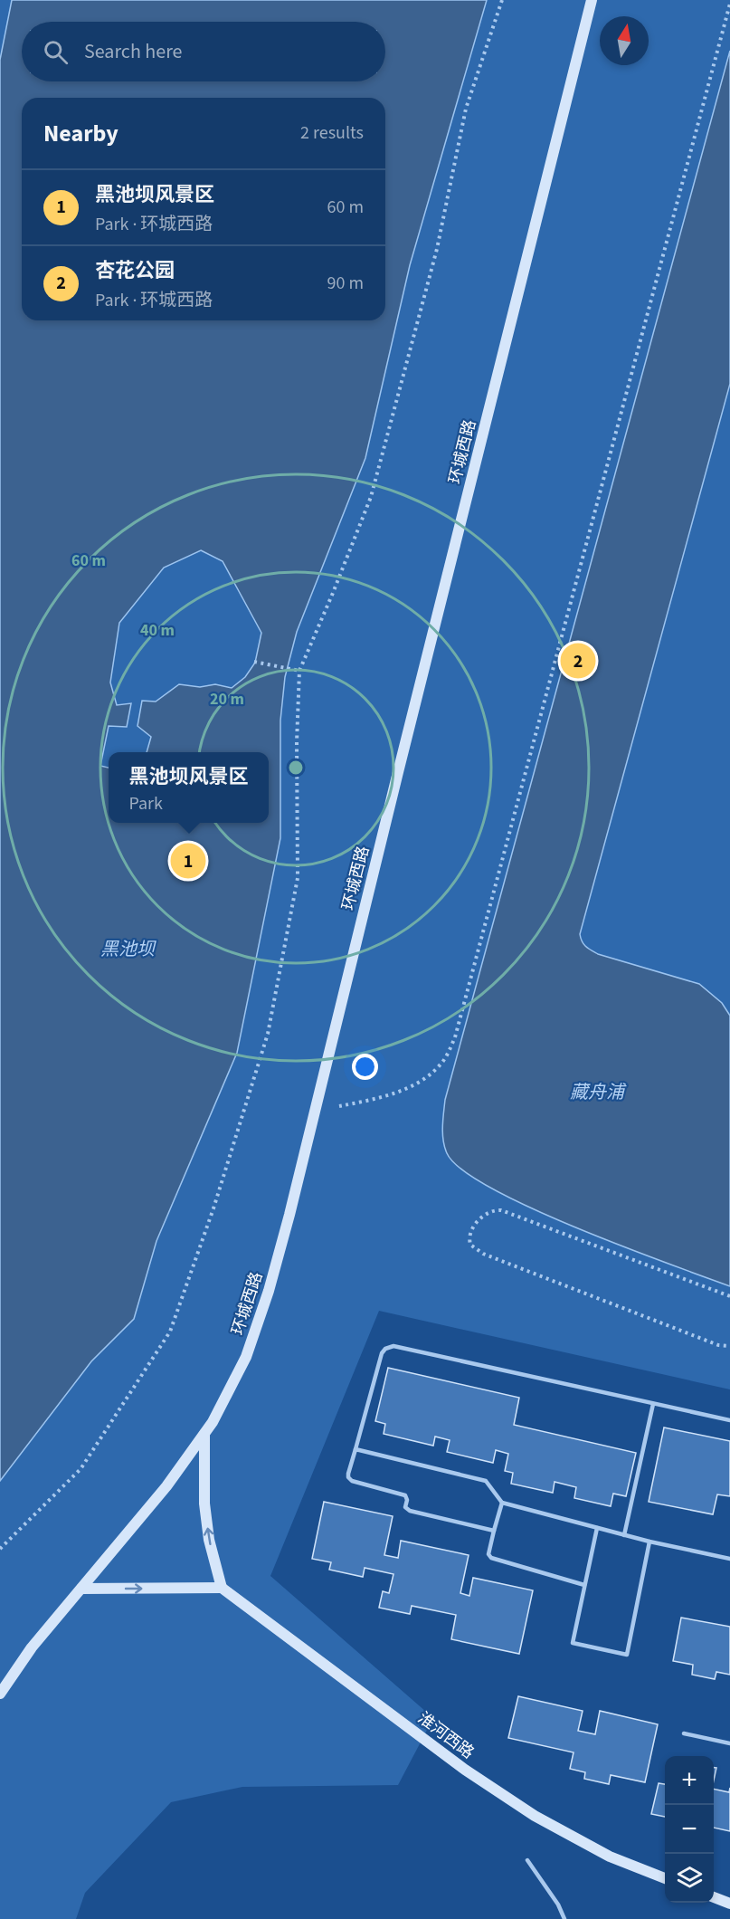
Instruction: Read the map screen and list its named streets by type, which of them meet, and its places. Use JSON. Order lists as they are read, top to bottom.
{
  "streets": {
    "street": ["环城西路", "淮河西路"]
  },
  "water": ["黑池坝", "藏舟浦"],
  "north": "top",
  "page": {
    "search": "Search here",
    "heading": ["Nearby", "2 results"],
    "list": [
      {
        "mark": "1",
        "name": "黑池坝风景区",
        "note": "Park · 环城西路",
        "value": "60 m"
      },
      {
        "mark": "2",
        "name": "杏花公园",
        "note": "Park · 环城西路",
        "value": "90 m"
      }
    ],
    "pins": ["2", "1"],
    "popup": ["黑池坝风景区", "Park"],
    "map_buttons": ["+", "−"]
  },
  "rings": ["60 m", "40 m", "20 m"]
}
